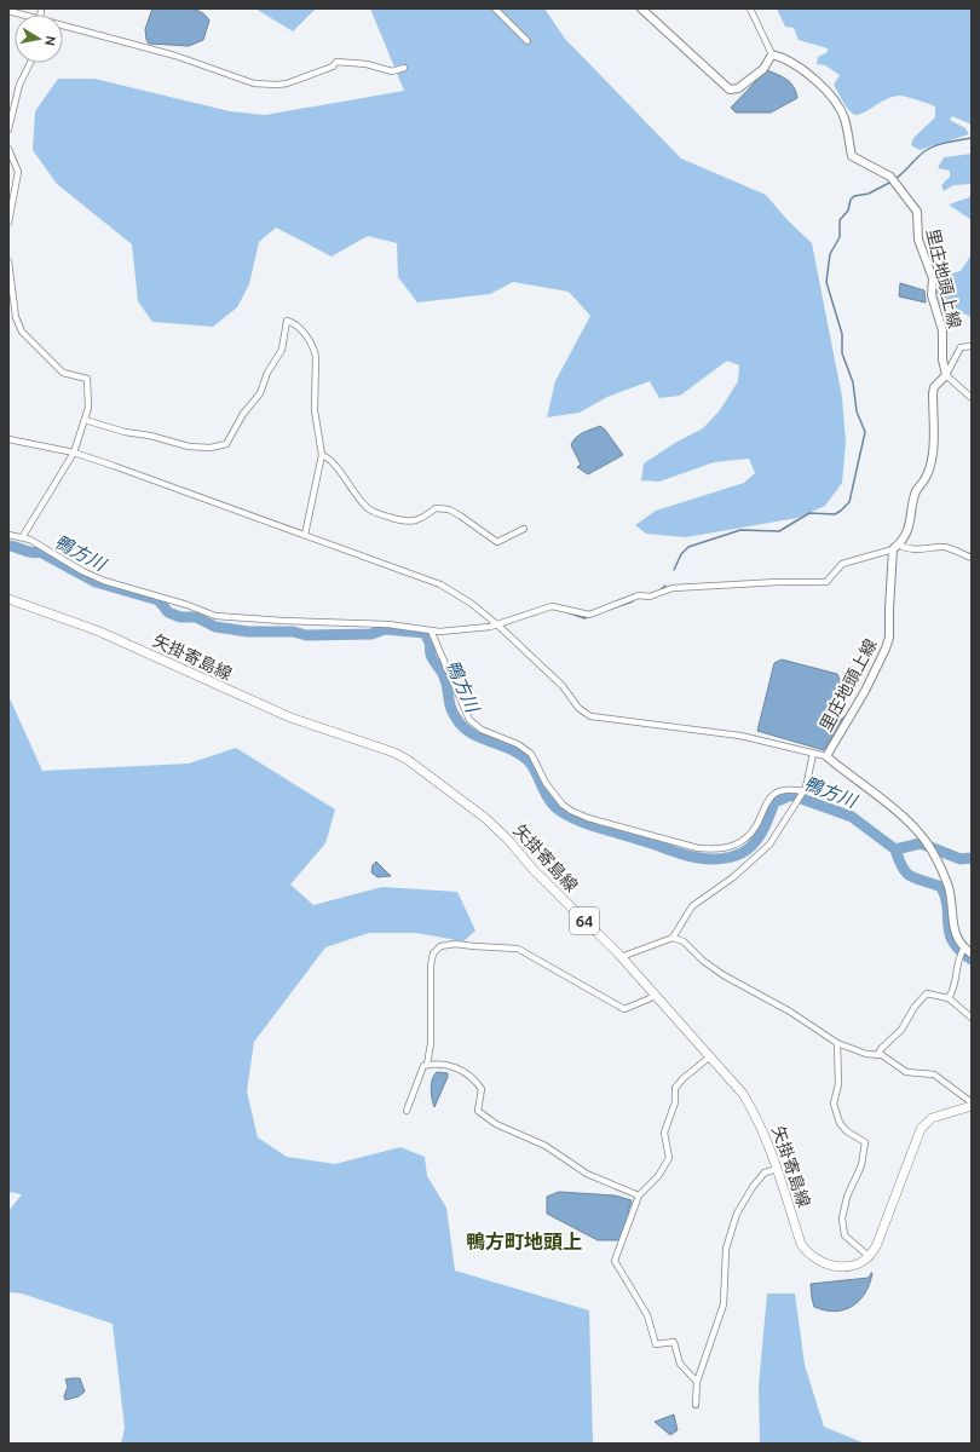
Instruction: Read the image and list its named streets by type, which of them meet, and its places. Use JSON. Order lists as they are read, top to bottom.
{
  "streets": {
    "main road": ["里庄地頭上線", "矢掛寄島線", "64"]
  },
  "districts": ["鴨方町地頭上"],
  "water": ["鴨方川"],
  "north": "right"
}
